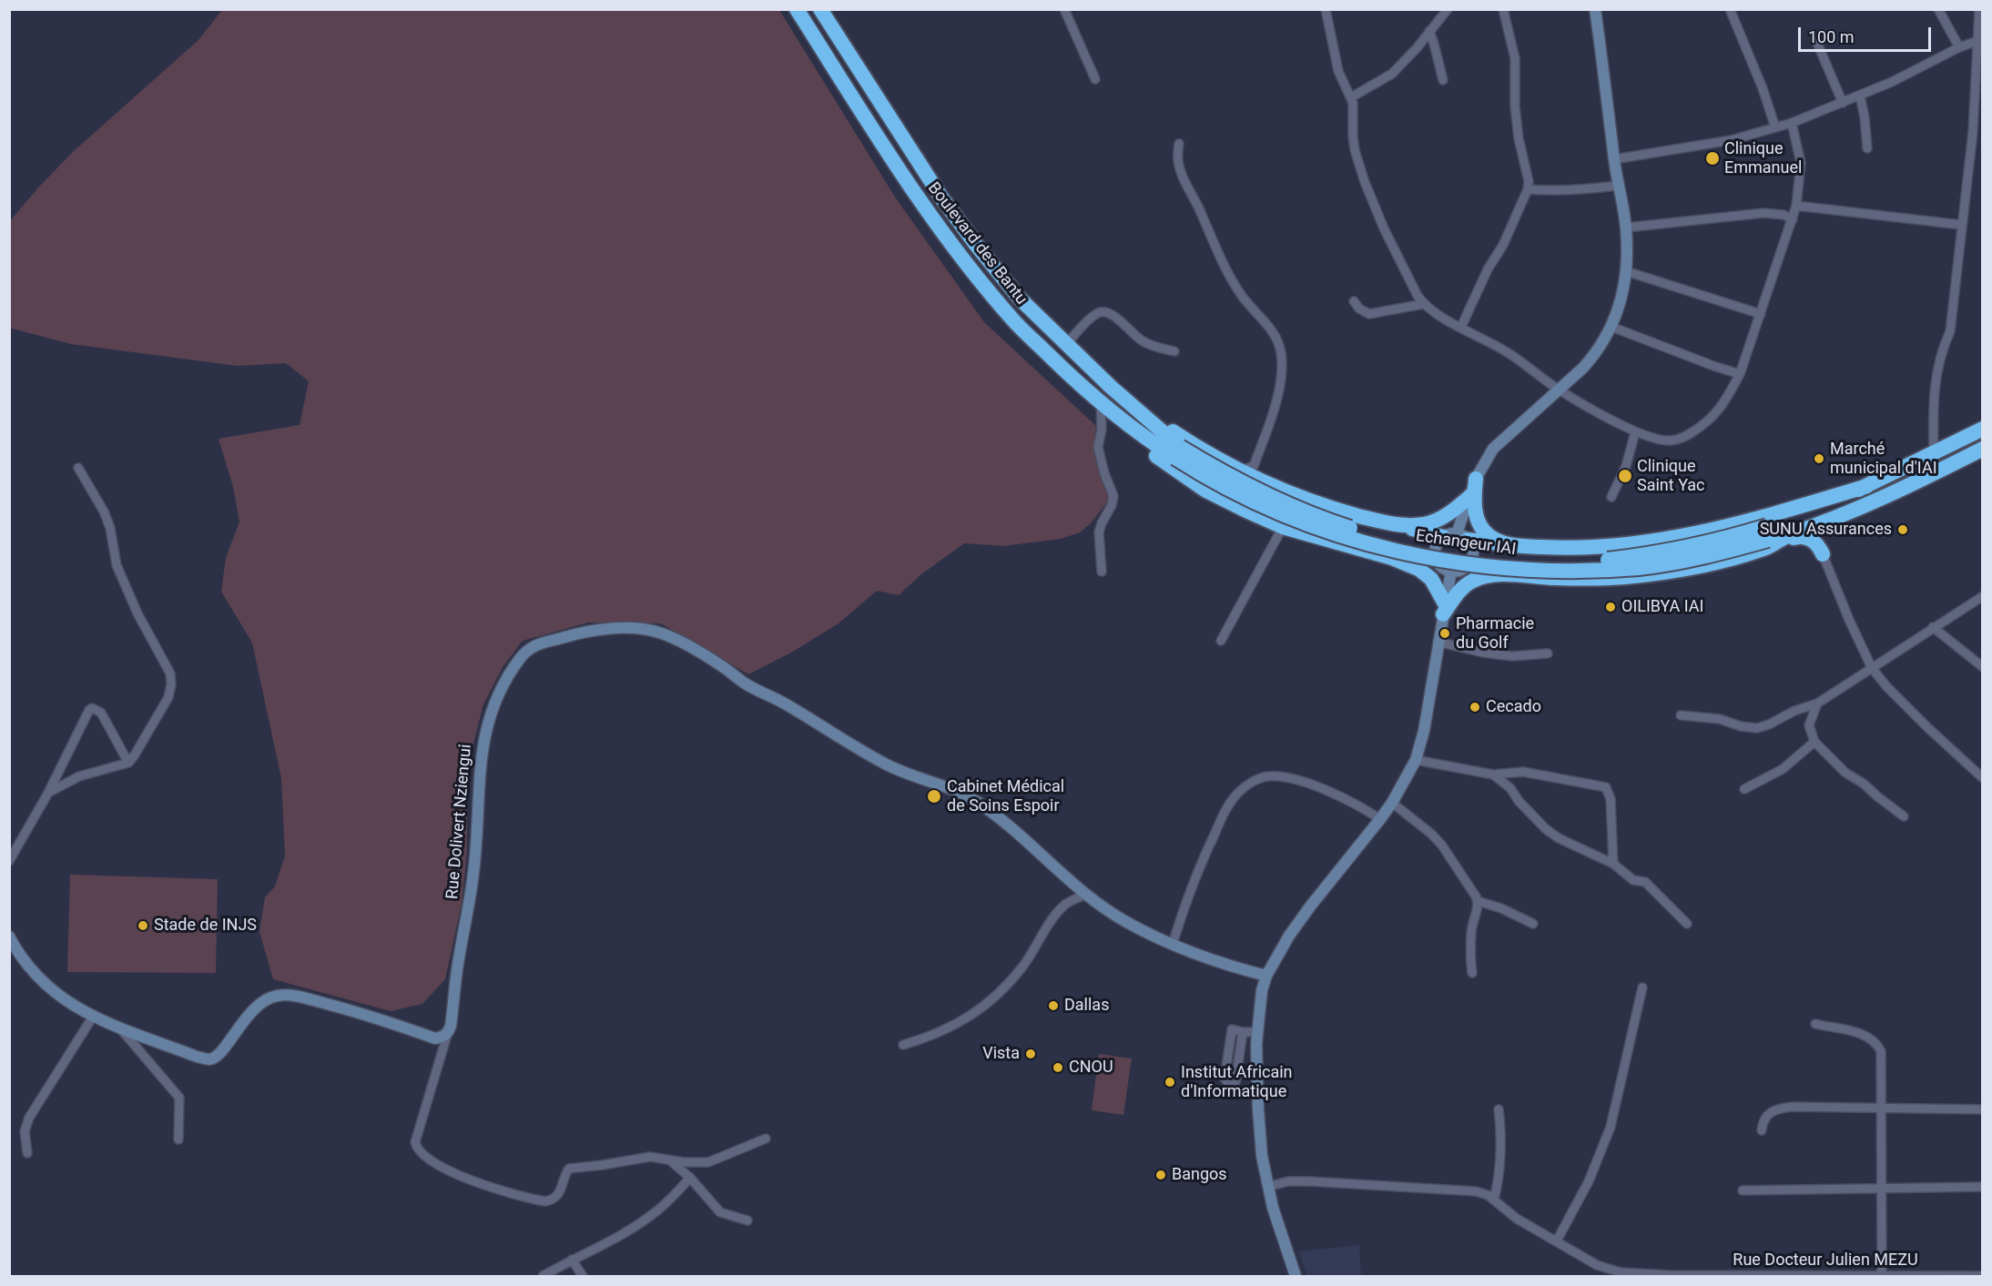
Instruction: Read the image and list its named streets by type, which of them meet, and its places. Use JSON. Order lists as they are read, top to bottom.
{
  "streets": {
    "highway": ["Boulevard des Bantu", "Echangeur IAI"],
    "street": ["Rue Dolivert Nziengui", "Rue Docteur Julien MEZU"]
  },
  "crossings": [
    ["Boulevard des Bantu", "Echangeur IAI"]
  ],
  "places": [
    "Clinique Emmanuel",
    "Marché municipal d'IAI",
    "Clinique Saint Yac",
    "SUNU Assurances",
    "OILIBYA IAI",
    "Pharmacie du Golf",
    "Cecado",
    "Cabinet Médical de Soins Espoir",
    "Stade de INJS",
    "Dallas",
    "Vista",
    "CNOU",
    "Institut Africain d'Informatique",
    "Bangos"
  ],
  "scale_bar": "100 m"
}
